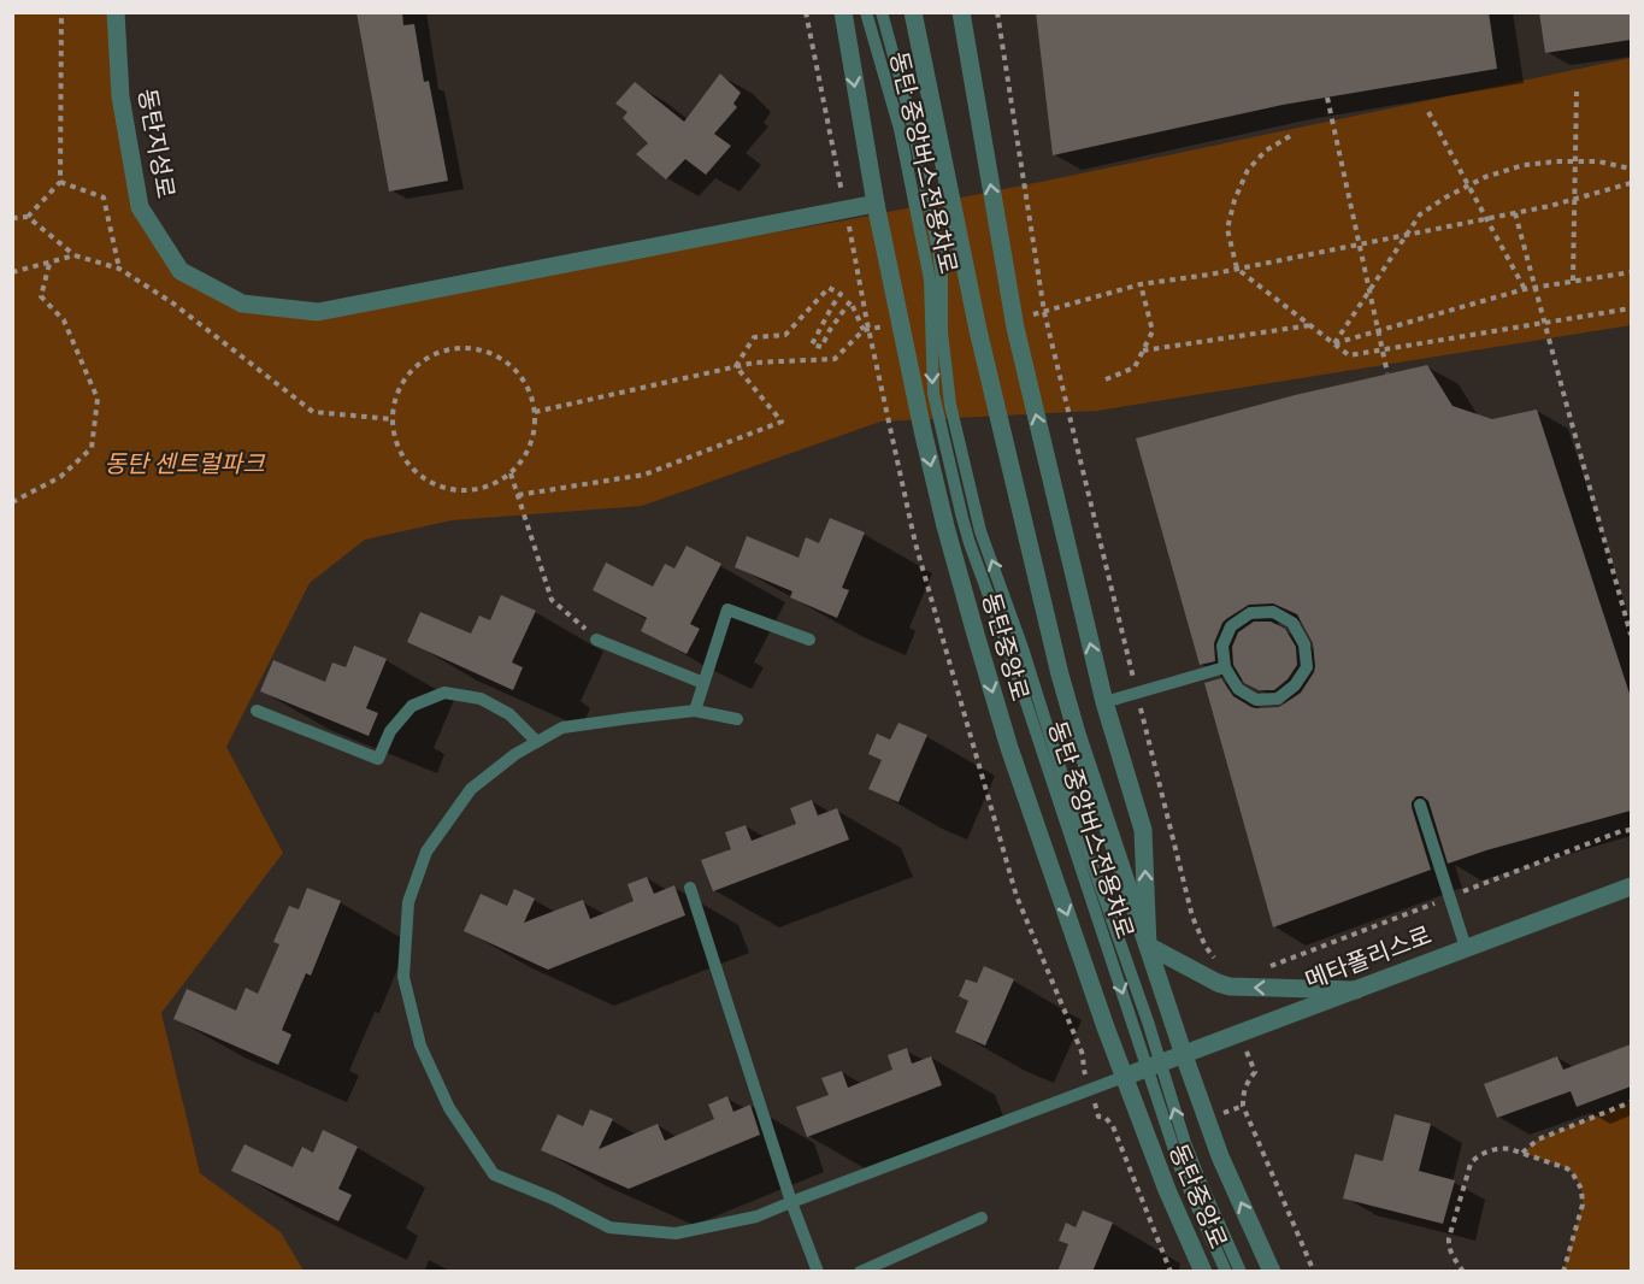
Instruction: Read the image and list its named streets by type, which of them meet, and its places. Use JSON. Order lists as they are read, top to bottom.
{
  "streets": {
    "street": ["동탄지성로", "동탄중앙로", "메타폴리스로"],
    "lane": ["동탄 중앙버스전용차로"]
  },
  "crossings": [
    ["동탄지성로", "동탄중앙로"],
    ["동탄 중앙버스전용차로", "메타폴리스로"],
    ["동탄중앙로", "메타폴리스로"]
  ],
  "parks": ["동탄 센트럴파크"]
}
